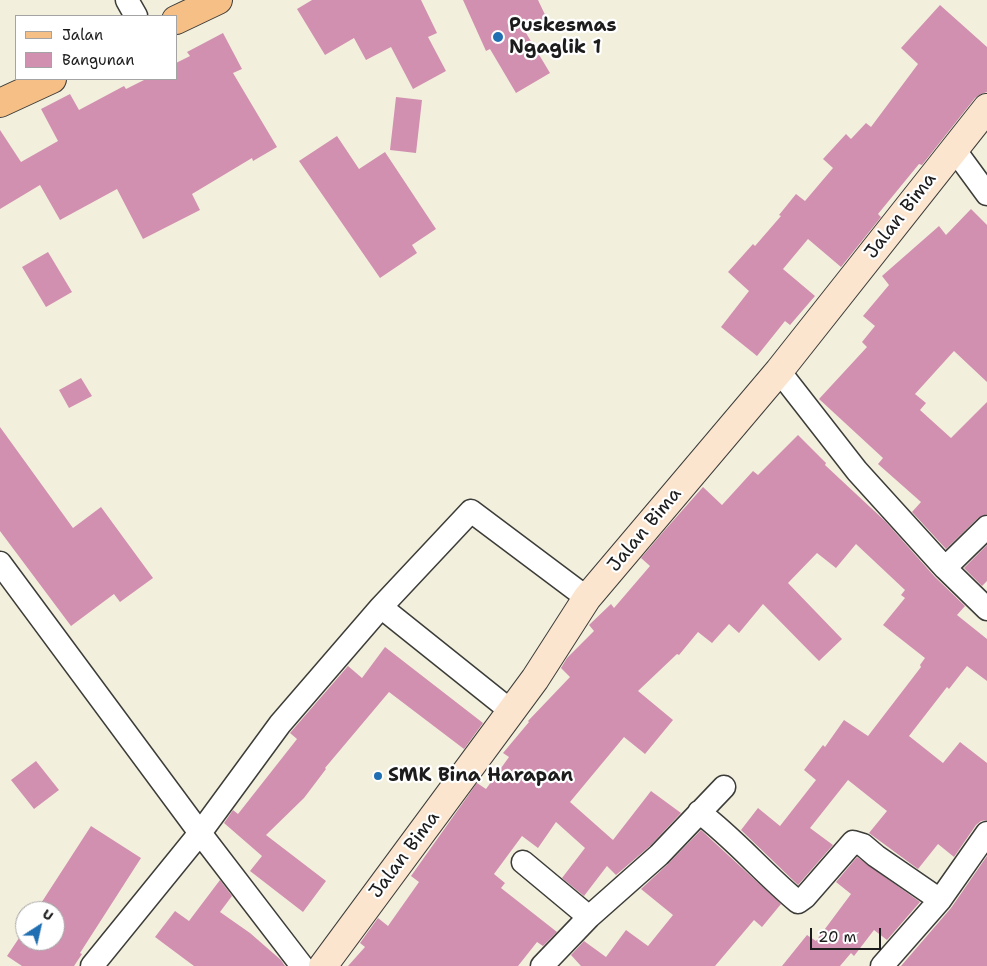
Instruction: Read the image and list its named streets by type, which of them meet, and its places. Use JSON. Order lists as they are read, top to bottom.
{
  "streets": {
    "street": ["Jalan Bima"]
  },
  "places": ["Puskesmas Ngaglik 1", "SMK Bina Harapan"],
  "legend": ["Jalan", "Bangunan"],
  "scale_bar": "20 m",
  "north": "top right"
}
